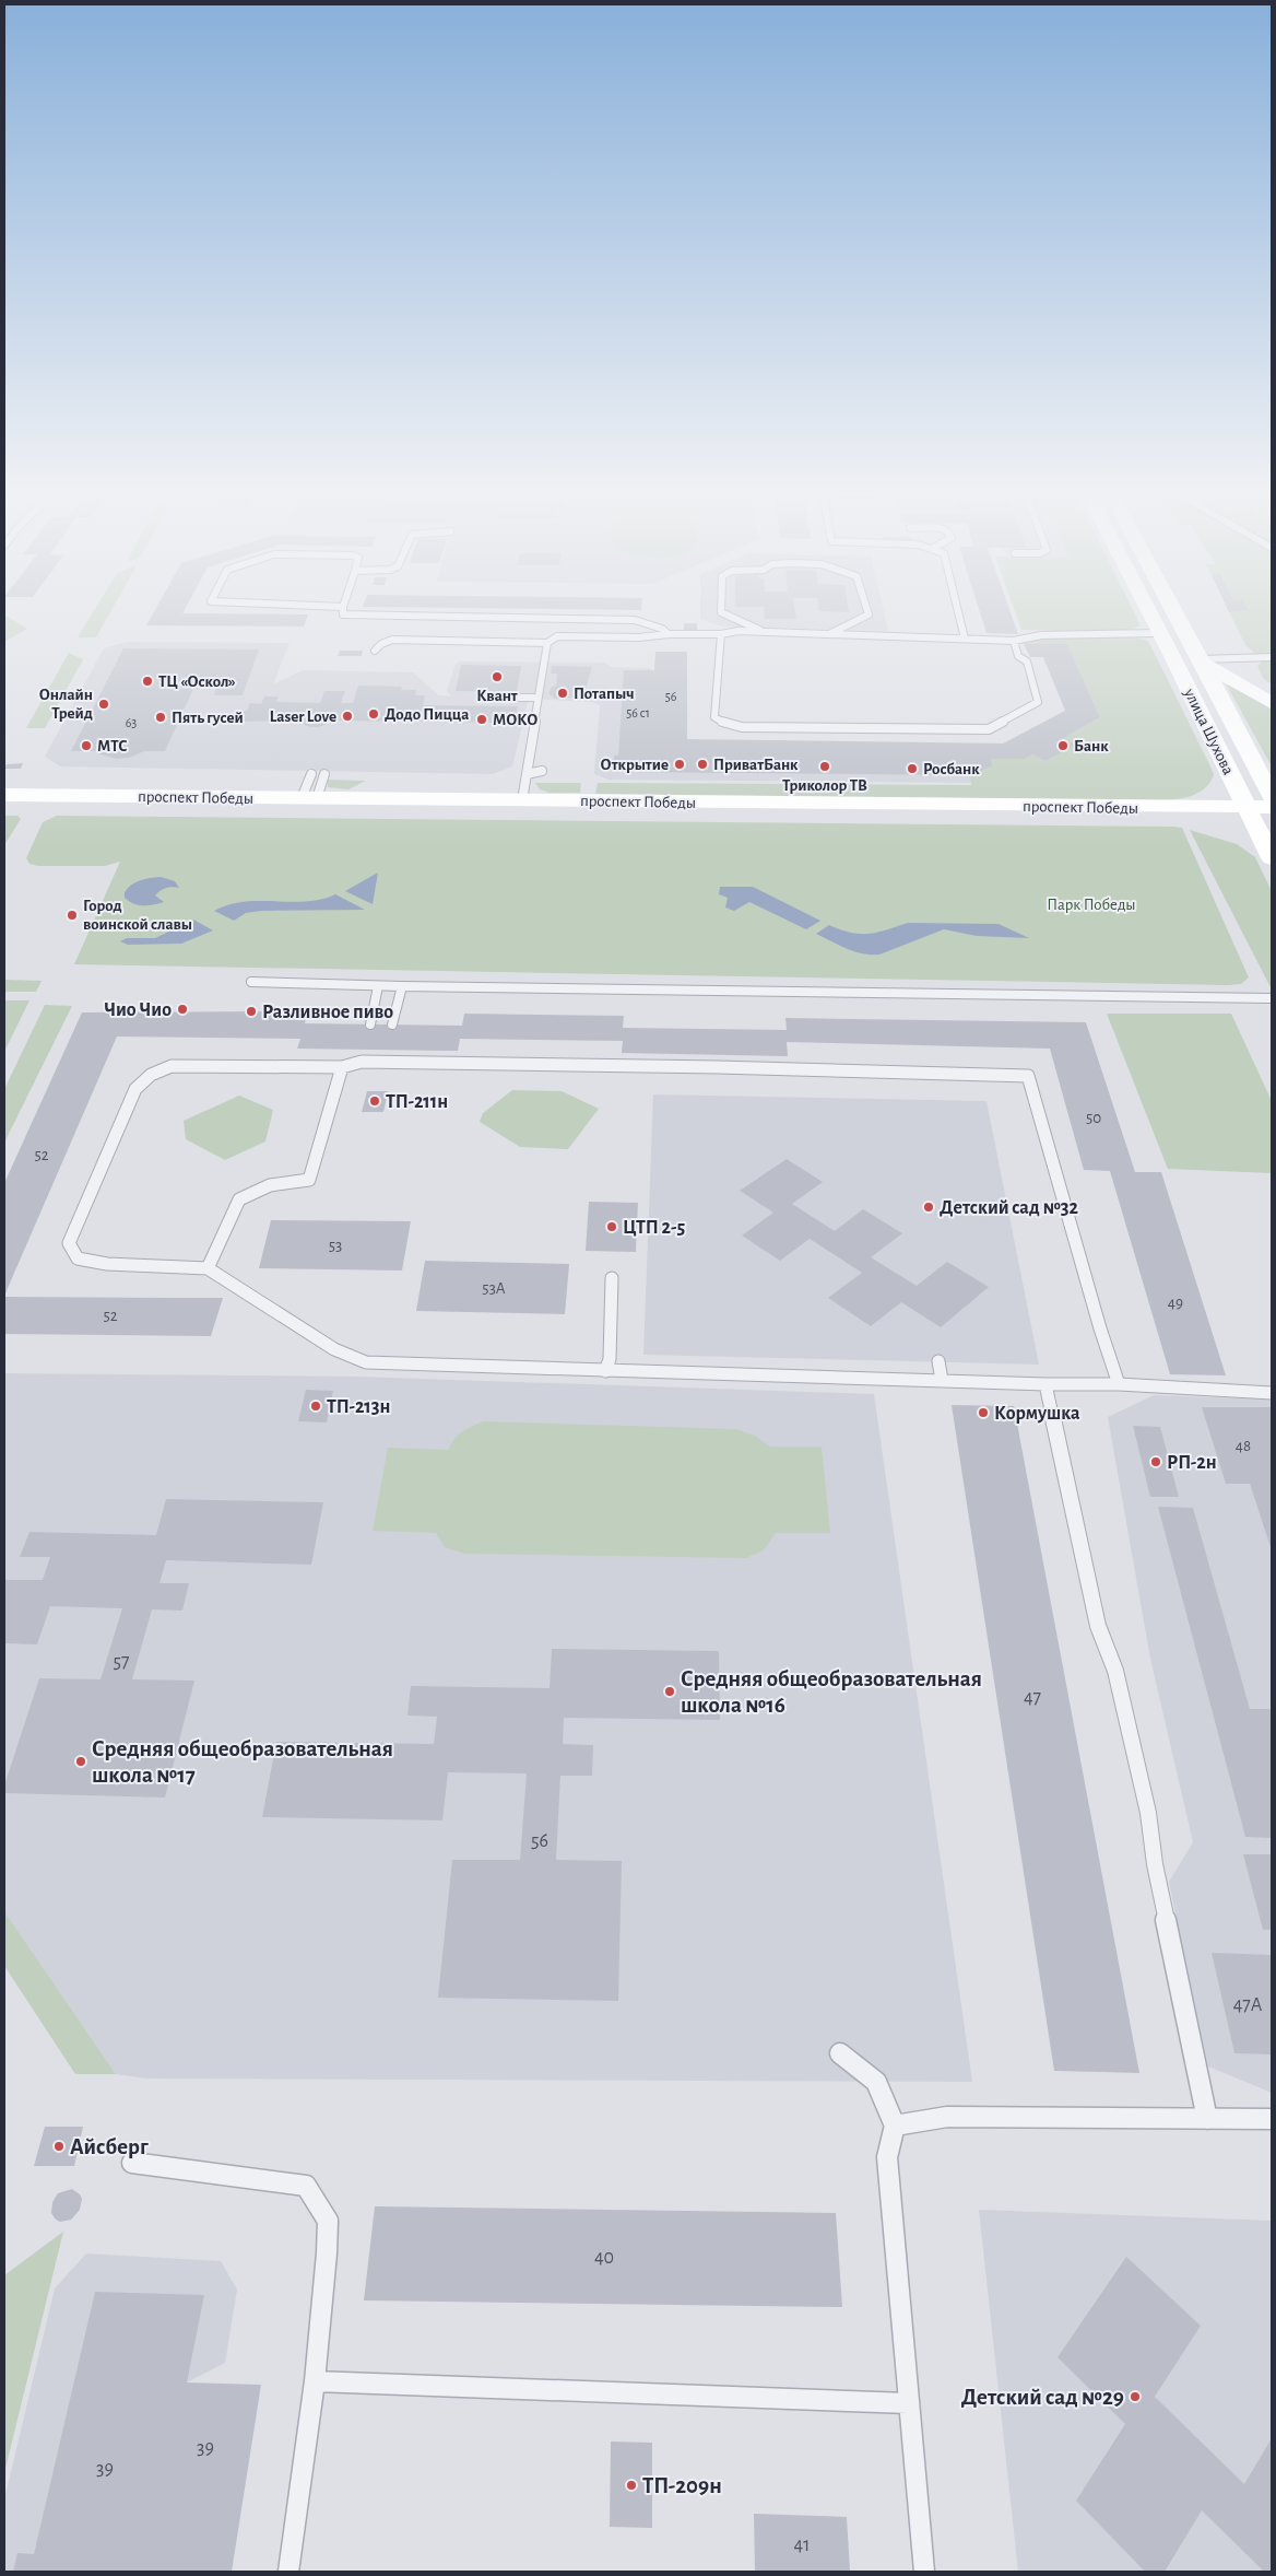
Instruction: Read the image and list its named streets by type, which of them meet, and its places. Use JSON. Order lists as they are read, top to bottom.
{
  "streets": {
    "main road": ["улица Шухова", "проспект Победы"]
  },
  "crossings": [
    ["улица Шухова", "проспект Победы"]
  ],
  "parks": ["Парк Победы"],
  "places": [
    "Квант",
    "ТЦ «Оскол»",
    "Потапыч",
    "Онлайн Трейд",
    "Додо Пицца",
    "Laser Love",
    "Пять гусей",
    "МОКО",
    "МТС",
    "Банк",
    "Открытие",
    "ПриватБанк",
    "Триколор ТВ",
    "Росбанк",
    "Город воинской славы",
    "Чио Чио",
    "Разливное пиво",
    "ТП-211н",
    "Детский сад №32",
    "ЦТП 2-5",
    "ТП-213н",
    "Кормушка",
    "РП-2н",
    "Средняя общеобразовательная школа №16",
    "Средняя общеобразовательная школа №17",
    "Айсберг",
    "Детский сад №29",
    "ТП-209н"
  ],
  "house_numbers": [
    "56",
    "56 с1",
    "63",
    "50",
    "52",
    "53",
    "53А",
    "49",
    "52",
    "48",
    "57",
    "47",
    "56",
    "47А",
    "40",
    "39",
    "39",
    "41"
  ]
}
